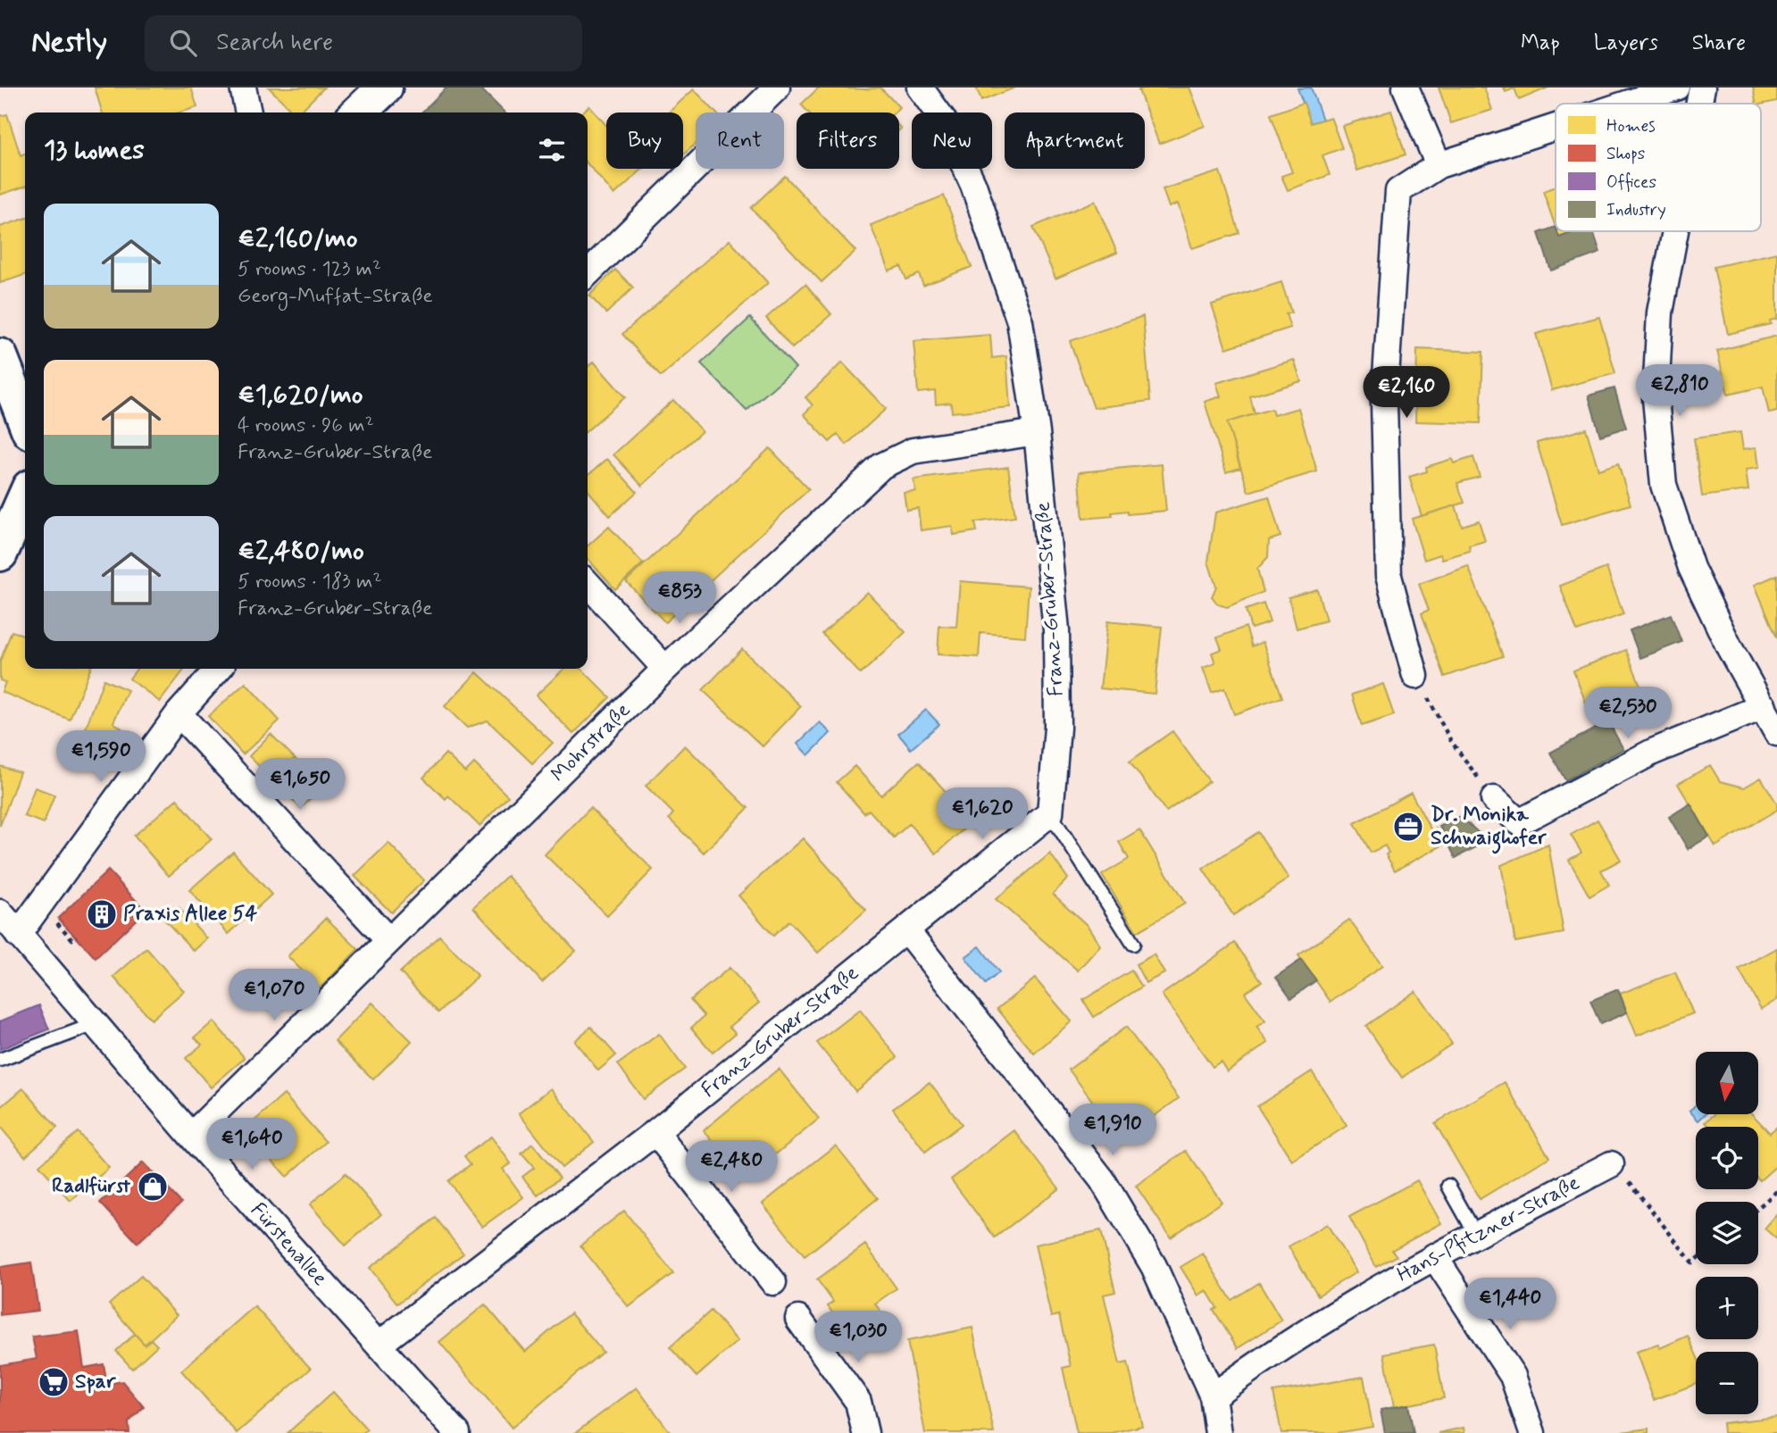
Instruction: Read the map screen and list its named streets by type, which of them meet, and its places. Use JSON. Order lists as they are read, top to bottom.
{
  "streets": {
    "street": [
      "Franz-Gruber-Straße",
      "Mohrstraße",
      "Hans-Pfitzner-Straße",
      "Fürstenallee"
    ]
  },
  "crossings": [
    ["Franz-Gruber-Straße", "Mohrstraße"],
    ["Franz-Gruber-Straße", "Fürstenallee"],
    ["Mohrstraße", "Fürstenallee"]
  ],
  "places": {
    "office": ["Dr. Monika Schwaighofer"],
    "building": ["Praxis Allee 54"],
    "shop": ["Radlfürst"],
    "supermarket": ["Spar"]
  },
  "legend": [
    "Homes",
    "Shops",
    "Offices",
    "Industry"
  ],
  "north": "bottom",
  "page": {
    "header": "Nestly",
    "search": "Search here",
    "nav": ["Map", "Layers", "Share"],
    "chip": [
      "Buy",
      "Rent",
      "Filters",
      "New",
      "Apartment"
    ],
    "heading": "13 homes",
    "list": [
      {
        "name": "€2,160/mo",
        "note": "5 rooms · 123 m² · Georg-Muffat-Straße"
      },
      {
        "name": "€1,620/mo",
        "note": "4 rooms · 96 m² · Franz-Gruber-Straße"
      },
      {
        "name": "€2,480/mo",
        "note": "5 rooms · 183 m² · Franz-Gruber-Straße"
      }
    ],
    "price": [
      "€2,810",
      "€2,160",
      "€853",
      "€2,530",
      "€1,590",
      "€1,650",
      "€1,620",
      "€1,070",
      "€1,910",
      "€1,640",
      "€2,480",
      "€1,440",
      "€1,030"
    ],
    "map_buttons": ["+", "−"]
  }
}
